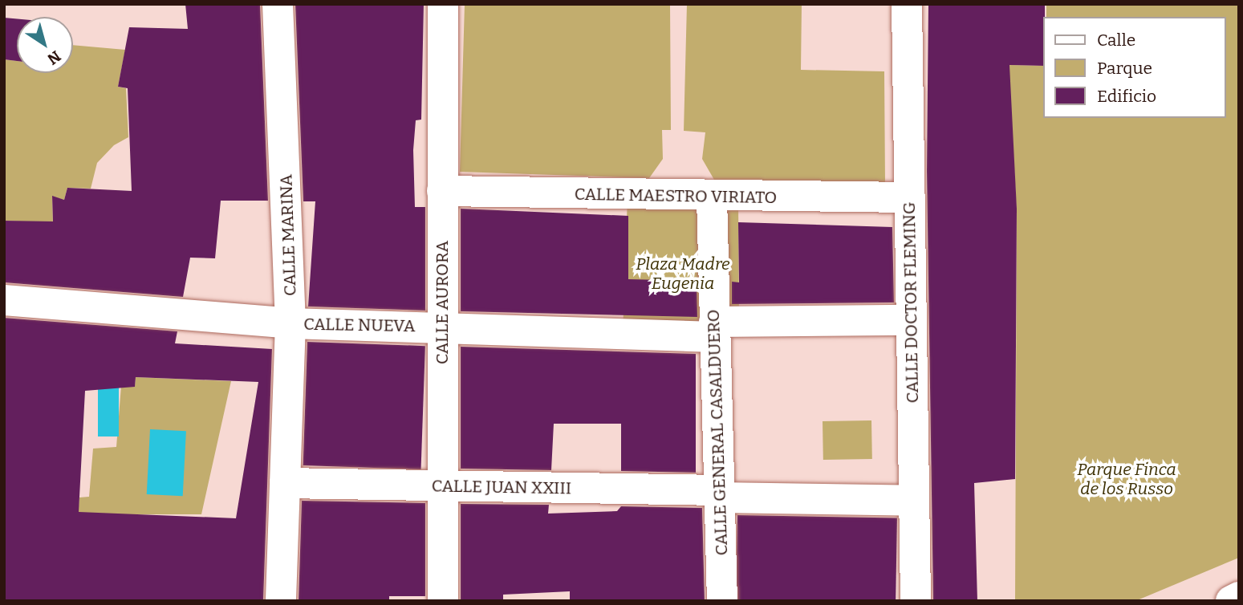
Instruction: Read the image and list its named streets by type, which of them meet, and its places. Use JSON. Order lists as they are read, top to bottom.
{
  "streets": {
    "street": [
      "CALLE MAESTRO VIRIATO",
      "CALLE MARINA",
      "CALLE AURORA",
      "CALLE DOCTOR FLEMING",
      "CALLE NUEVA",
      "CALLE GENERAL CASALDUERO",
      "CALLE JUAN XXIII"
    ]
  },
  "crossings": [
    ["CALLE MAESTRO VIRIATO", "CALLE AURORA"],
    ["CALLE MAESTRO VIRIATO", "CALLE DOCTOR FLEMING"],
    ["CALLE MAESTRO VIRIATO", "CALLE GENERAL CASALDUERO"],
    ["CALLE MARINA", "CALLE NUEVA"],
    ["CALLE MARINA", "CALLE JUAN XXIII"],
    ["CALLE AURORA", "CALLE NUEVA"],
    ["CALLE AURORA", "CALLE JUAN XXIII"],
    ["CALLE DOCTOR FLEMING", "CALLE NUEVA"],
    ["CALLE DOCTOR FLEMING", "CALLE JUAN XXIII"],
    ["CALLE NUEVA", "CALLE GENERAL CASALDUERO"],
    ["CALLE GENERAL CASALDUERO", "CALLE JUAN XXIII"]
  ],
  "parks": ["Plaza Madre Eugenia", "Parque Finca de los Russo"],
  "legend": ["Calle", "Parque", "Edificio"],
  "north": "bottom right"
}
